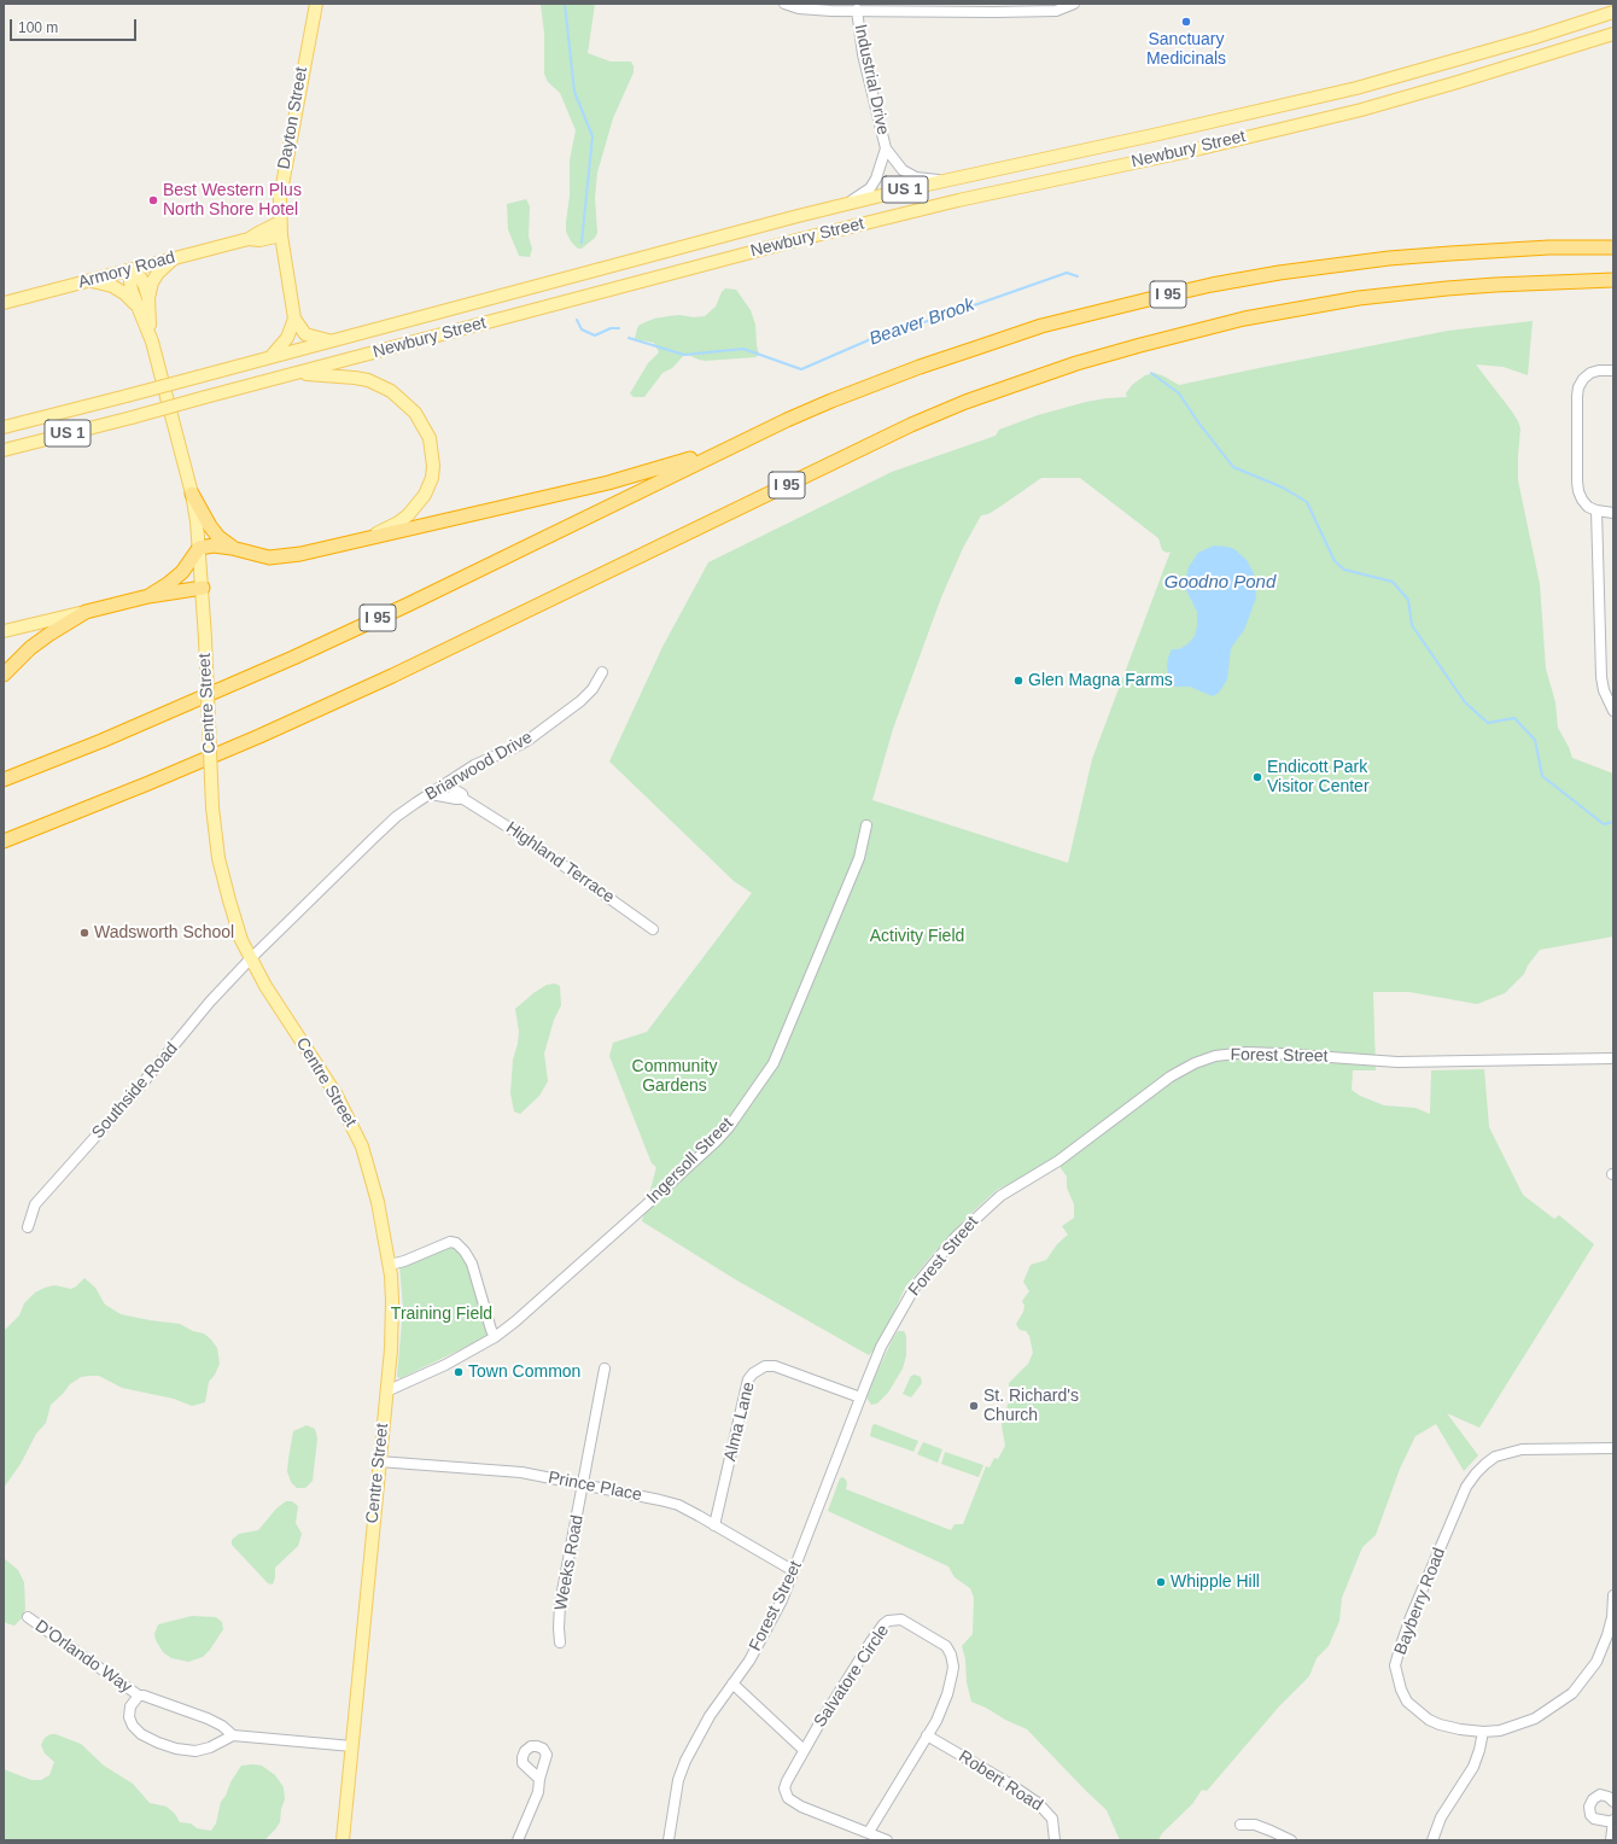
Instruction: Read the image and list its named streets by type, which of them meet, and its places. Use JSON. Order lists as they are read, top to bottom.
{
  "streets": {
    "highway": ["I 95"],
    "main road": [
      "Dayton Street",
      "Newbury Street",
      "US 1",
      "Armory Road",
      "Centre Street"
    ],
    "street": [
      "Industrial Drive",
      "Briarwood Drive",
      "Highland Terrace",
      "Forest Street",
      "Southside Road",
      "Ingersoll Street",
      "Alma Lane",
      "Prince Place",
      "Weeks Road",
      "Bayberry Road",
      "D'Orlando Way",
      "Salvatore Circle",
      "Robert Road"
    ]
  },
  "crossings": [
    ["Industrial Drive", "Newbury Street"],
    ["Dayton Street", "Armory Road"],
    ["Armory Road", "Centre Street"],
    ["Centre Street", "Briarwood Drive"],
    ["Centre Street", "Southside Road"],
    ["Centre Street", "Ingersoll Street"],
    ["Centre Street", "Prince Place"],
    ["Briarwood Drive", "Highland Terrace"],
    ["Briarwood Drive", "Southside Road"],
    ["Forest Street", "Alma Lane"],
    ["Forest Street", "Prince Place"],
    ["Alma Lane", "Prince Place"],
    ["Prince Place", "Weeks Road"],
    ["Salvatore Circle", "Robert Road"]
  ],
  "water": ["Beaver Brook", "Goodno Pond"],
  "parks": ["Activity Field", "Community Gardens", "Training Field"],
  "places": [
    "Sanctuary Medicinals",
    "Best Western Plus North Shore Hotel",
    "Glen Magna Farms",
    "Endicott Park Visitor Center",
    "Wadsworth School",
    "Town Common",
    "St. Richard's Church",
    "Whipple Hill"
  ],
  "scale_bar": "100 m"
}
